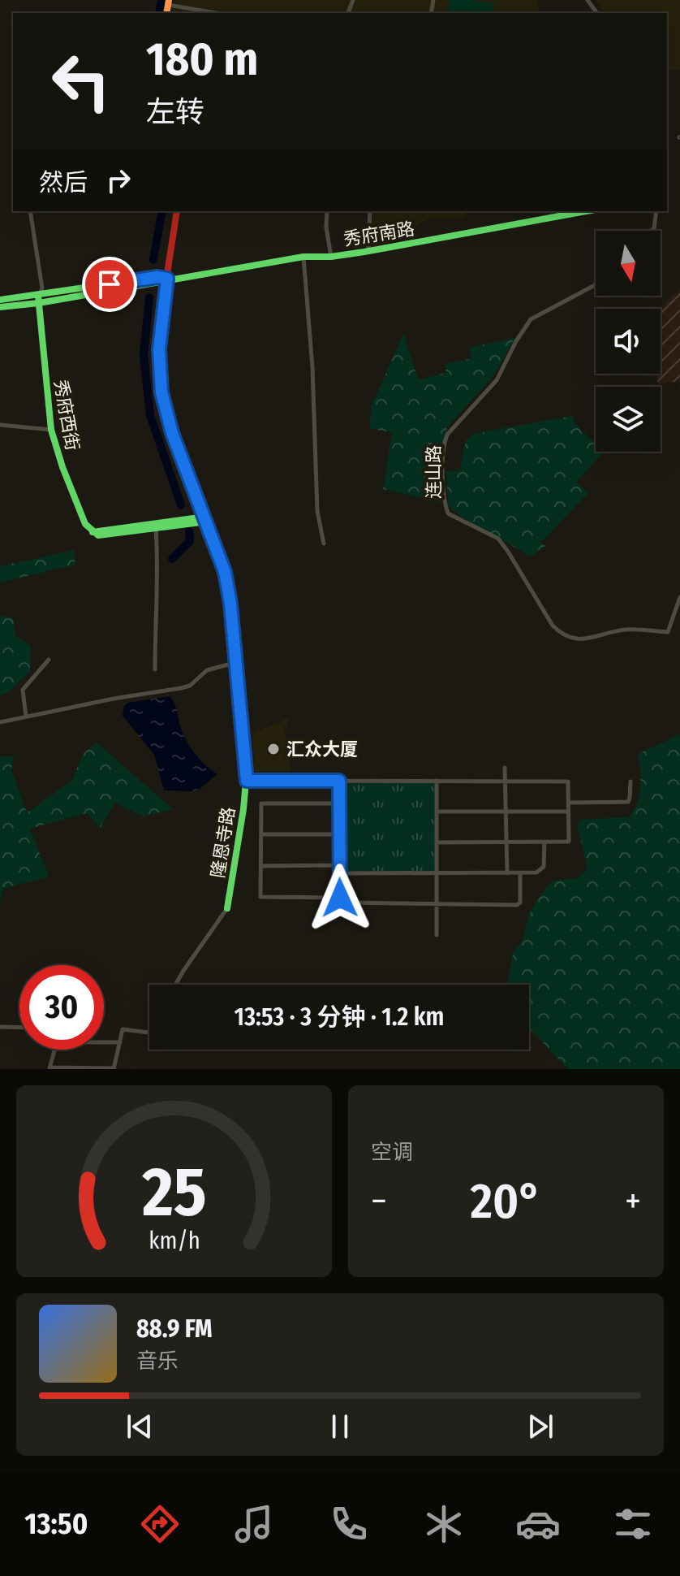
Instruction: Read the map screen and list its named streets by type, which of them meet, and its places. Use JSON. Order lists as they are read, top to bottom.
{
  "streets": {
    "street": [
      "秀府南路",
      "秀府西街",
      "连山路",
      "隆恩寺路"
    ]
  },
  "crossings": [
    ["秀府南路", "秀府西街"],
    ["秀府南路", "隆恩寺路"]
  ],
  "places": ["汇众大厦"],
  "north": "bottom",
  "page": {
    "turn": ["180 m", "左转"],
    "then": "然后",
    "limit": "30",
    "trip": "13:53 · 3 分钟 · 1.2 km",
    "tile": "空调",
    "heat": ["−", "20°", "+"],
    "song": ["88.9 FM", "音乐"],
    "tabs": "13:50",
    "gauge": ["25", "km/h"]
  }
}
